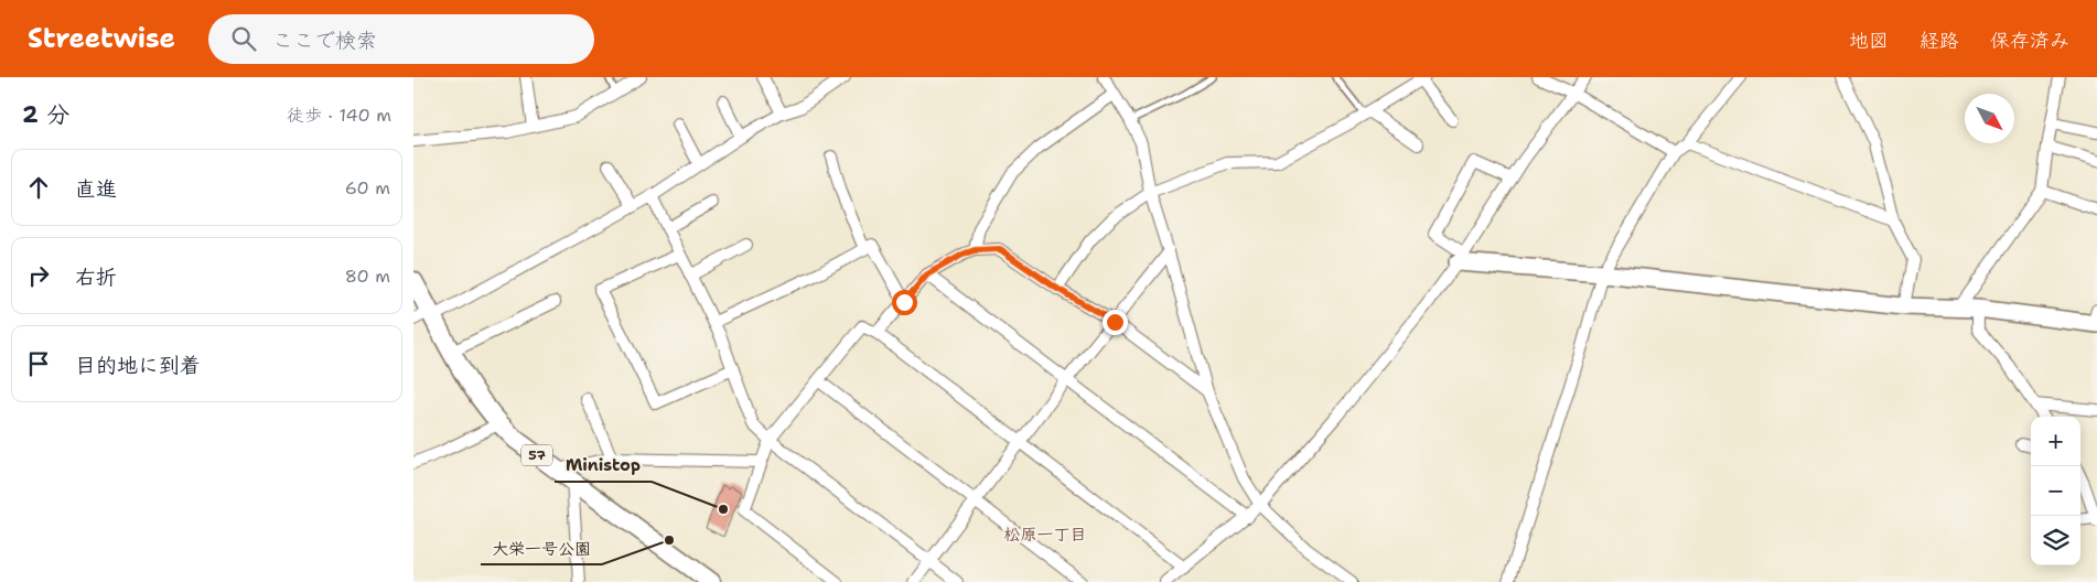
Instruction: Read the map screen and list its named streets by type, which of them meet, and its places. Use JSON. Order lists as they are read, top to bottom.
{
  "streets": {
    "main road": ["57"]
  },
  "districts": ["松原一丁目"],
  "places": ["Ministop", "大栄一号公園"],
  "north": "bottom right",
  "page": {
    "header": "Streetwise",
    "search": "ここで検索",
    "nav": ["地図", "経路", "保存済み"],
    "heading": ["2 分", "徒歩 · 140 m"],
    "list": [
      ["直進", "60 m"],
      ["右折", "80 m"],
      "目的地に到着"
    ],
    "map_buttons": ["+", "−"]
  }
}
